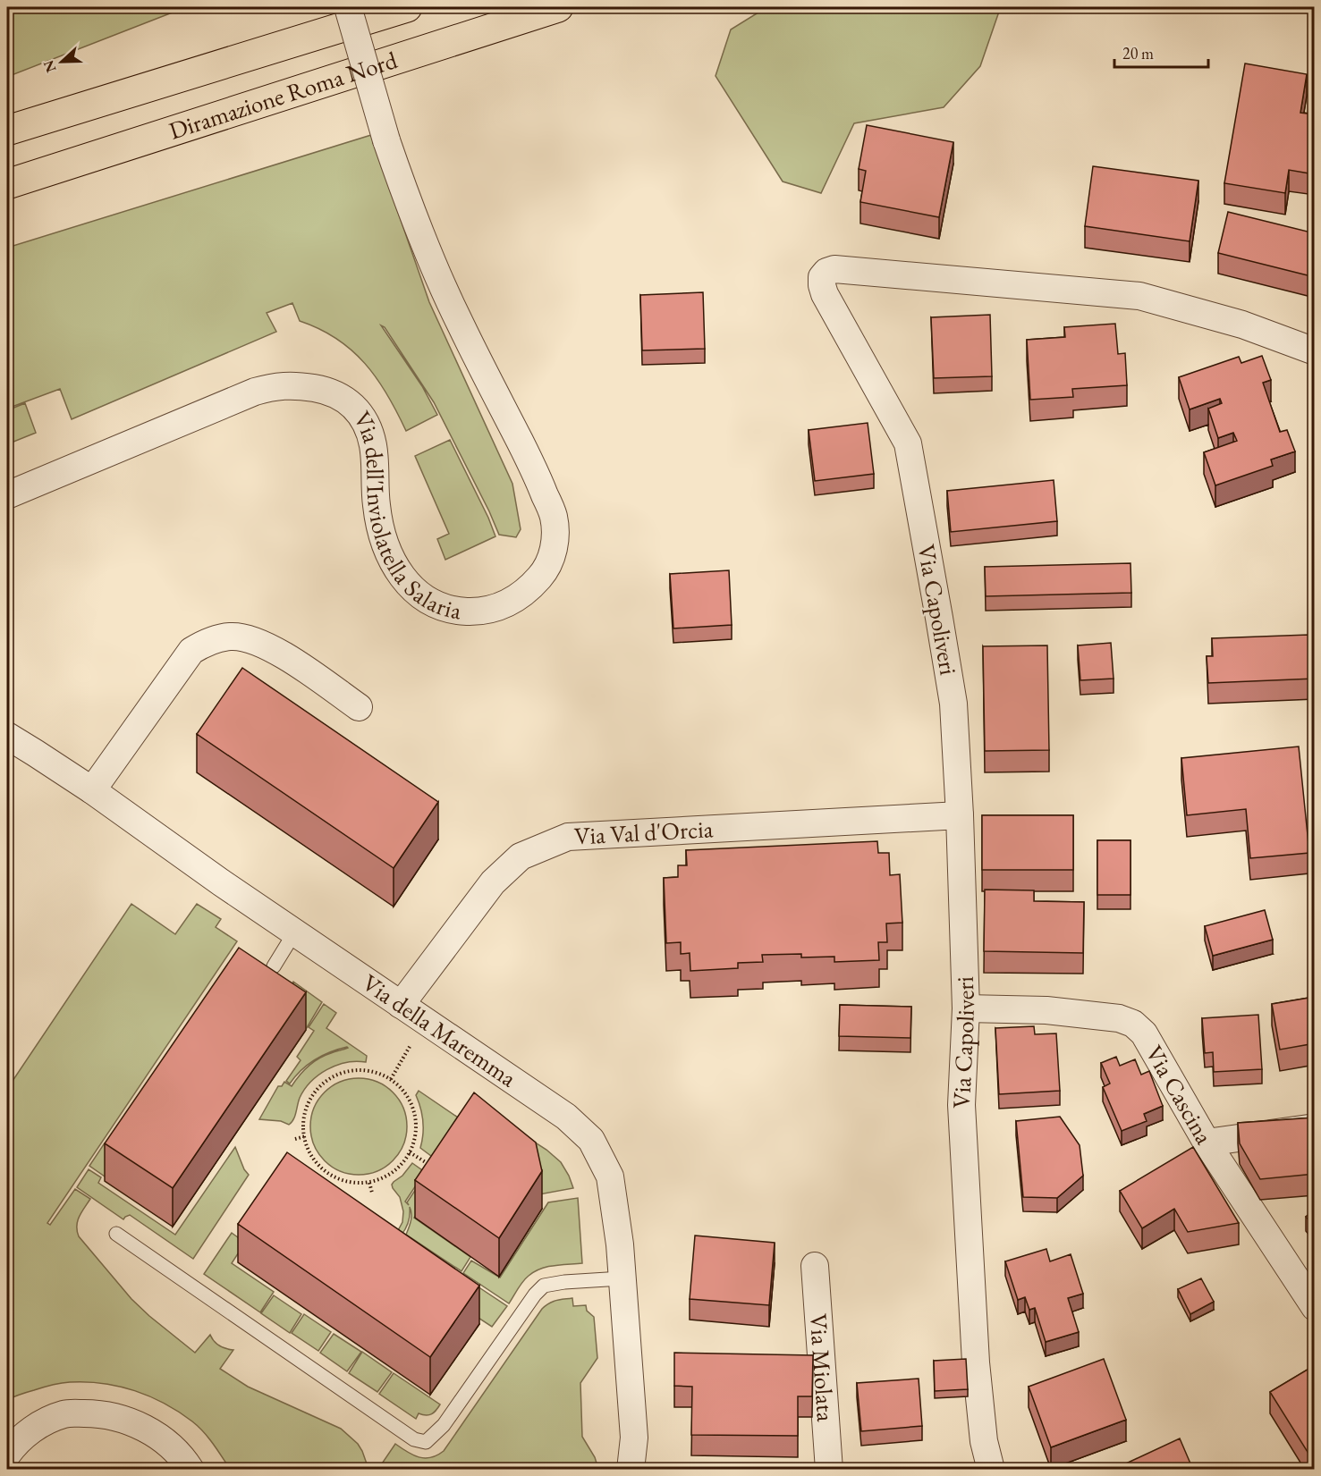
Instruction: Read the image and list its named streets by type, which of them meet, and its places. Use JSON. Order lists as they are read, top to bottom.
{
  "streets": {
    "highway": ["Diramazione Roma Nord"],
    "street": [
      "Via dell'Inviolatella Salaria",
      "Via Capoliveri",
      "Via Val d'Orcia",
      "Via della Maremma",
      "Via Cascina",
      "Via Miolata"
    ]
  },
  "crossings": [
    ["Via Capoliveri", "Via Val d'Orcia"],
    ["Via Capoliveri", "Via Cascina"],
    ["Via Val d'Orcia", "Via della Maremma"]
  ],
  "scale_bar": "20 m",
  "north": "left"
}
